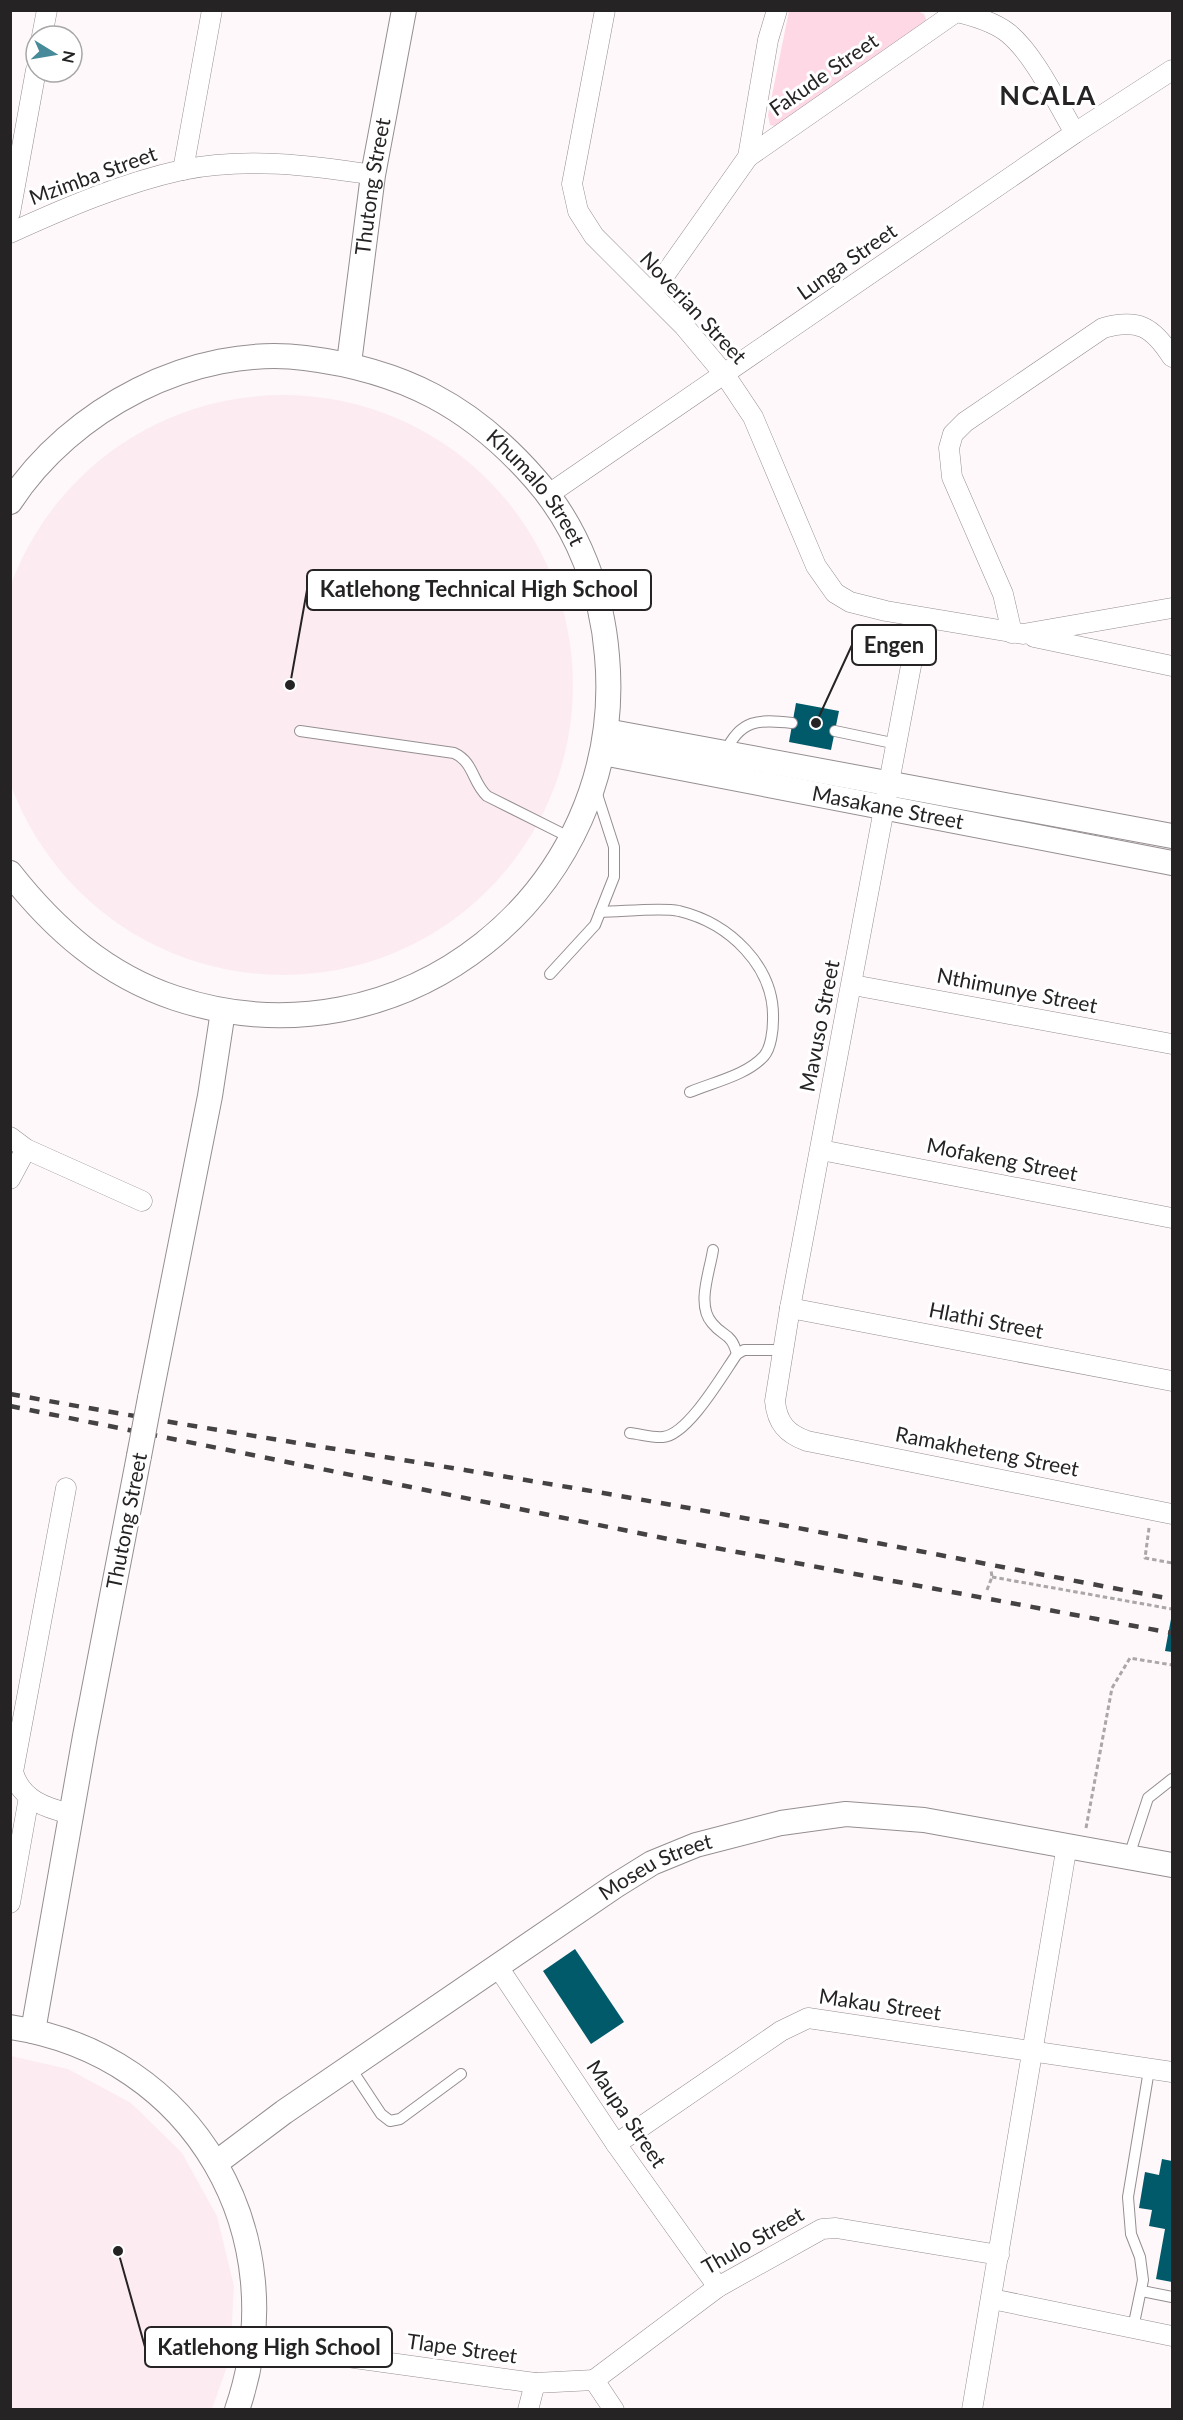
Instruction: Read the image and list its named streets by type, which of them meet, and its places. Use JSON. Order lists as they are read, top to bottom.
{
  "streets": {
    "street": [
      "Fakude Street",
      "Mzimba Street",
      "Thutong Street",
      "Lunga Street",
      "Noverian Street",
      "Khumalo Street",
      "Masakane Street",
      "Nthimunye Street",
      "Mavuso Street",
      "Mofakeng Street",
      "Hlathi Street",
      "Ramakheteng Street",
      "Moseu Street",
      "Makau Street",
      "Maupa Street",
      "Thulo Street",
      "Tlape Street"
    ]
  },
  "crossings": [
    ["Fakude Street", "Lunga Street"],
    ["Fakude Street", "Noverian Street"],
    ["Mzimba Street", "Thutong Street"],
    ["Thutong Street", "Khumalo Street"],
    ["Lunga Street", "Noverian Street"],
    ["Lunga Street", "Khumalo Street"],
    ["Noverian Street", "Mavuso Street"],
    ["Khumalo Street", "Masakane Street"],
    ["Masakane Street", "Mavuso Street"],
    ["Nthimunye Street", "Mavuso Street"],
    ["Mavuso Street", "Mofakeng Street"],
    ["Mavuso Street", "Hlathi Street"],
    ["Mavuso Street", "Ramakheteng Street"],
    ["Moseu Street", "Maupa Street"],
    ["Makau Street", "Maupa Street"],
    ["Maupa Street", "Thulo Street"],
    ["Thulo Street", "Tlape Street"]
  ],
  "districts": ["NCALA"],
  "places": ["Katlehong Technical High School", "Engen", "Katlehong High School"],
  "north": "right"
}
